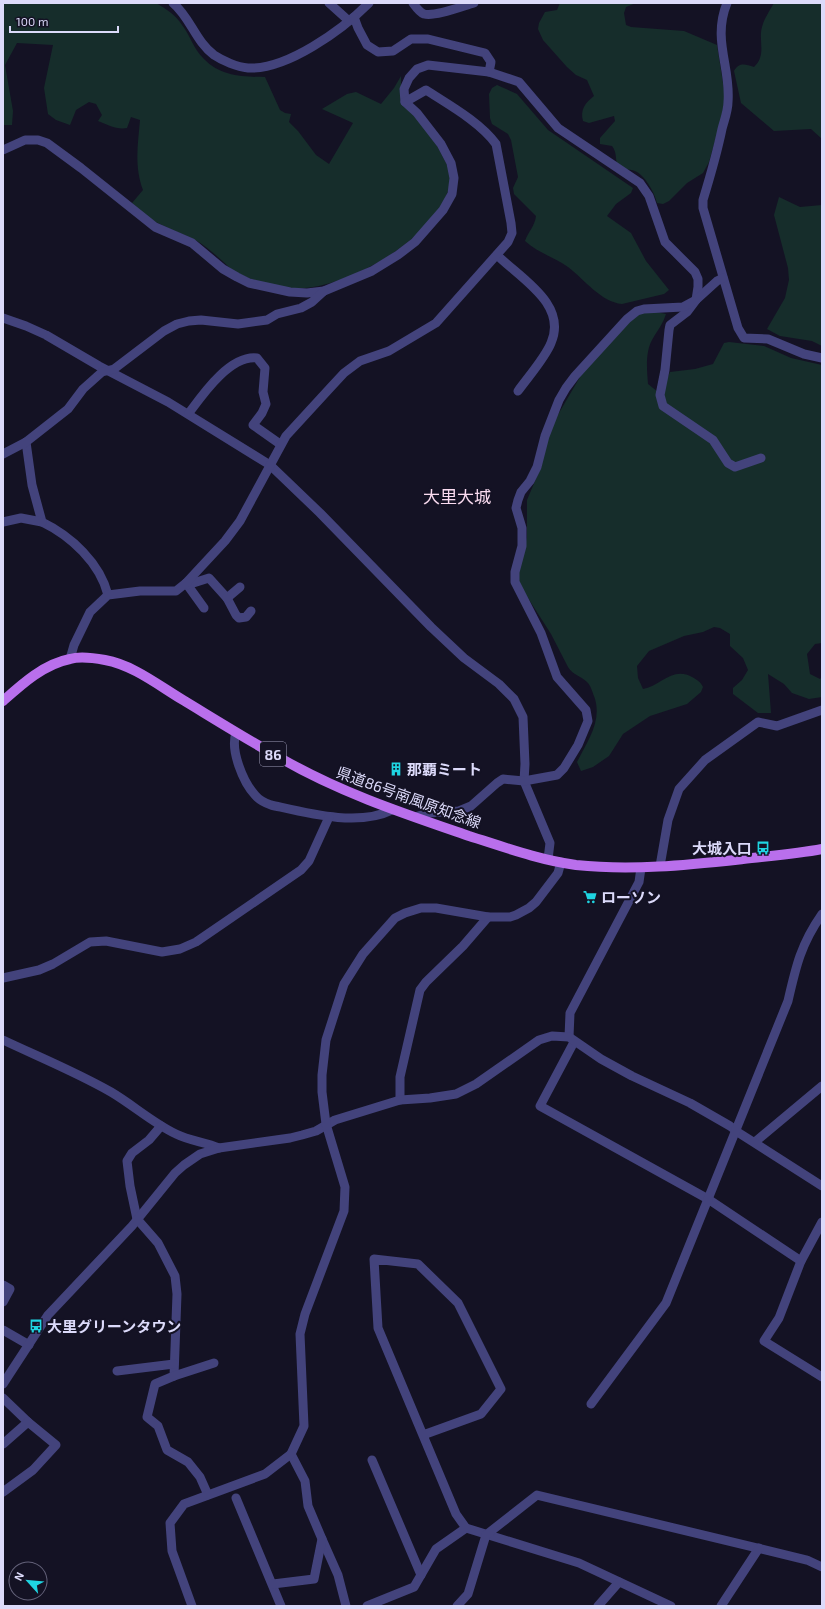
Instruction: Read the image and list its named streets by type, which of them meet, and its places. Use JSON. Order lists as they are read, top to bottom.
{
  "streets": {
    "main road": ["86", "県道86号南風原知念線"]
  },
  "districts": ["大里大城"],
  "places": {
    "building": ["那覇ミート"],
    "bus stop": ["大城入口", "大里グリーンタウン"],
    "supermarket": ["ローソン"]
  },
  "scale_bar": "100 m",
  "north": "top left"
}
